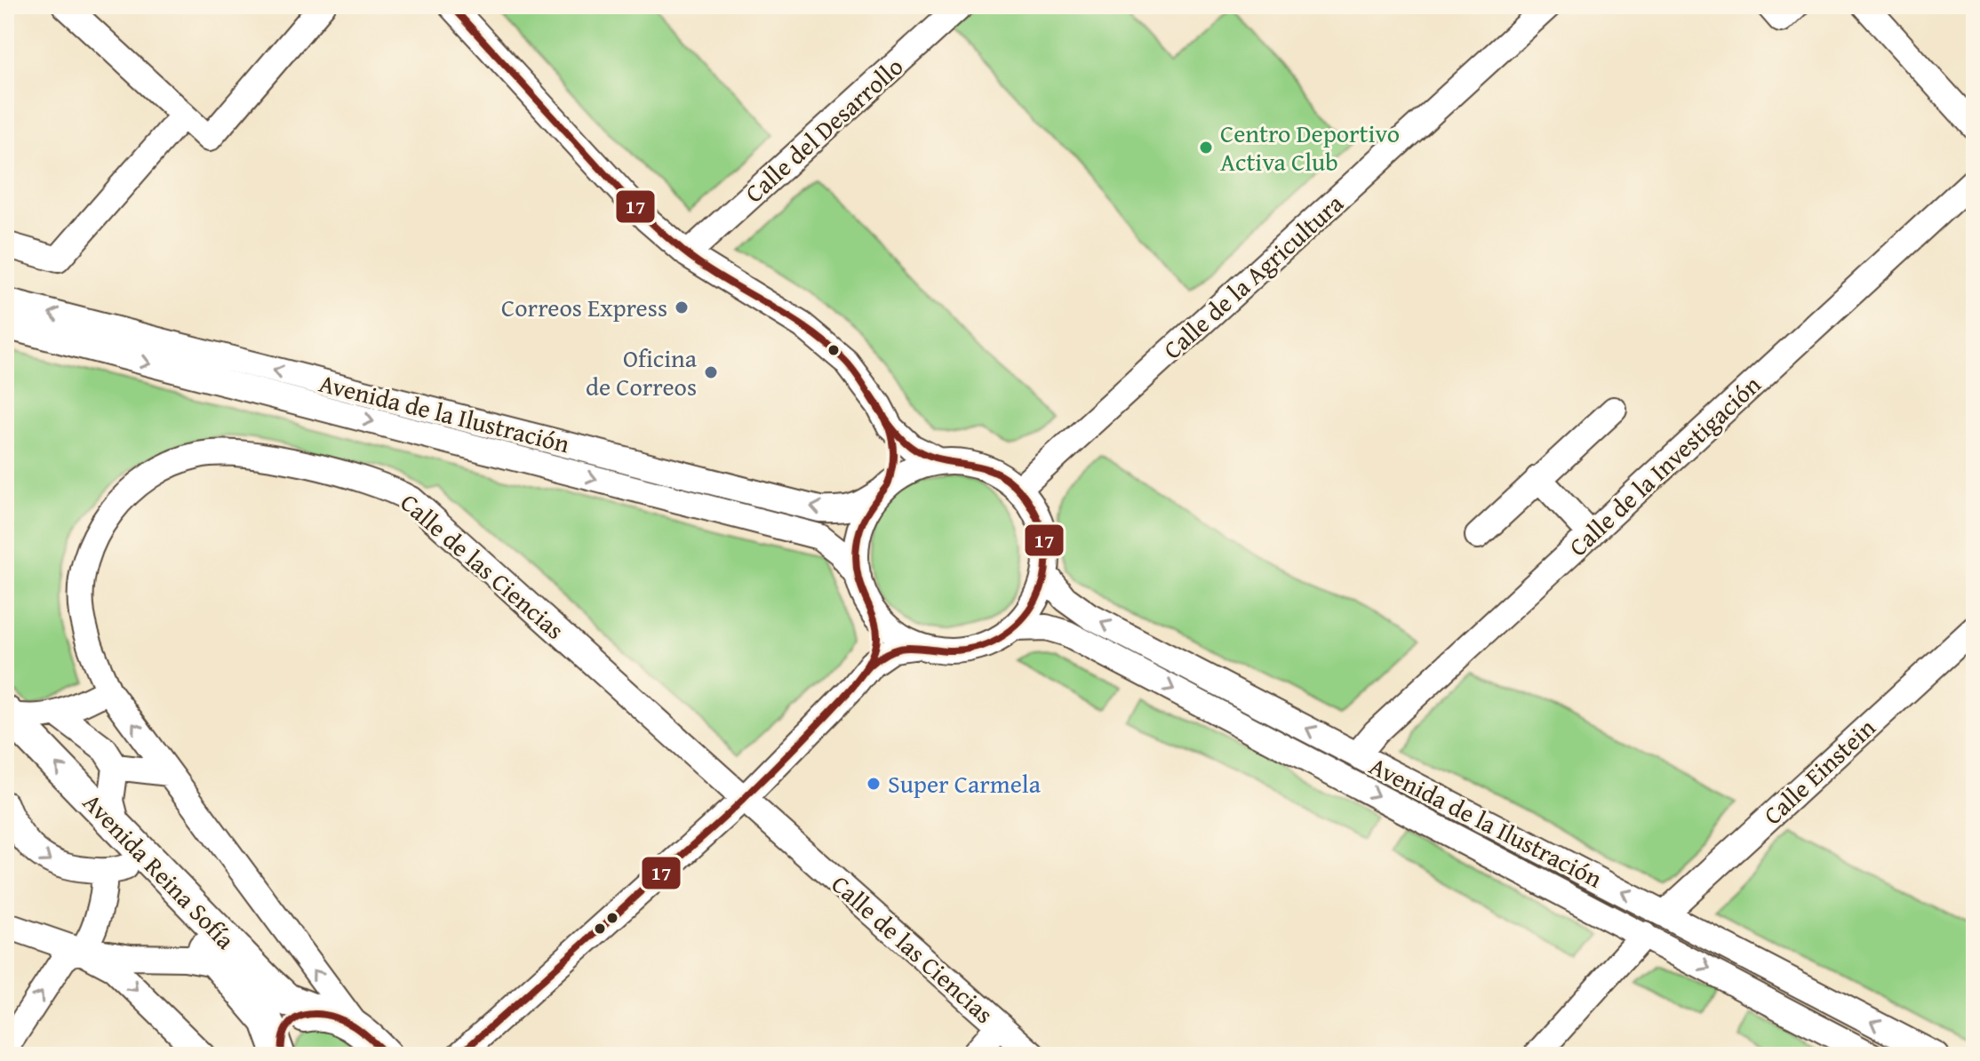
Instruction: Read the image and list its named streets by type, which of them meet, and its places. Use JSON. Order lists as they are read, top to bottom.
{
  "streets": {
    "main road": ["Avenida Reina Sofía"],
    "street": [
      "Calle del Desarrollo",
      "Calle de la Agricultura",
      "Avenida de la Ilustración",
      "Calle de la Investigación",
      "Calle de las Ciencias",
      "Calle Einstein"
    ]
  },
  "crossings": [
    ["Calle de la Agricultura", "Avenida de la Ilustración"],
    ["Avenida de la Ilustración", "Calle de la Investigación"],
    ["Avenida de la Ilustración", "Calle Einstein"],
    ["Calle de las Ciencias", "Avenida Reina Sofía"]
  ],
  "places": [
    "Centro Deportivo Activa Club",
    "Correos Express",
    "Oficina de Correos",
    "Super Carmela"
  ],
  "lines": ["transit line 17"]
}
